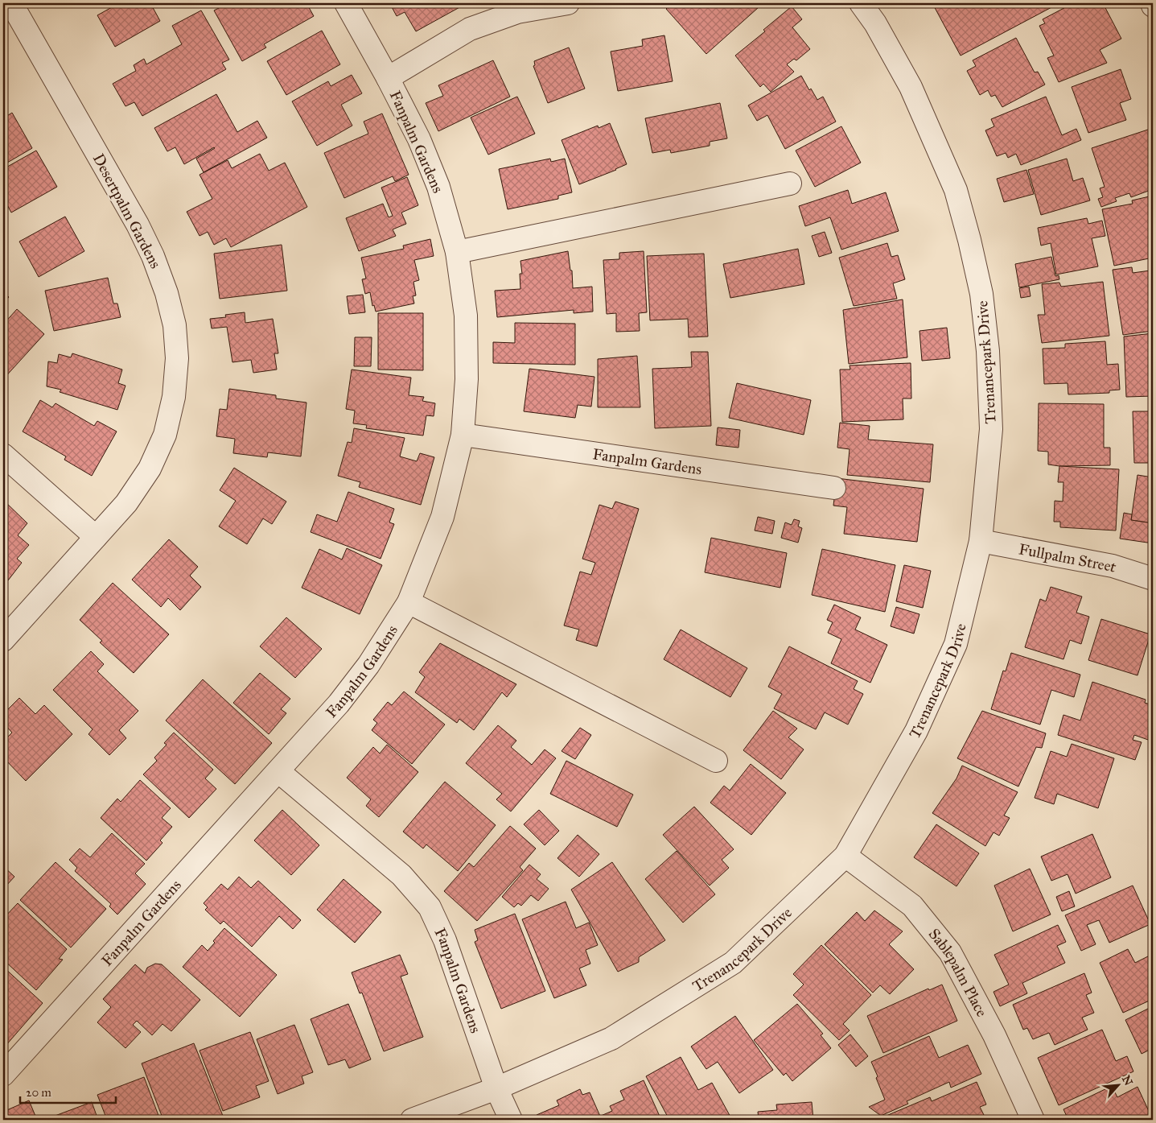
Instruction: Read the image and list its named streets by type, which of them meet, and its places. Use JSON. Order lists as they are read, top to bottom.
{
  "streets": {
    "street": [
      "Fanpalm Gardens",
      "Desertpalm Gardens",
      "Trenancepark Drive",
      "Fullpalm Street",
      "Sablepalm Place"
    ]
  },
  "crossings": [
    ["Fanpalm Gardens", "Trenancepark Drive"],
    ["Trenancepark Drive", "Fullpalm Street"],
    ["Trenancepark Drive", "Sablepalm Place"]
  ],
  "scale_bar": "20 m",
  "north": "top right"
}
